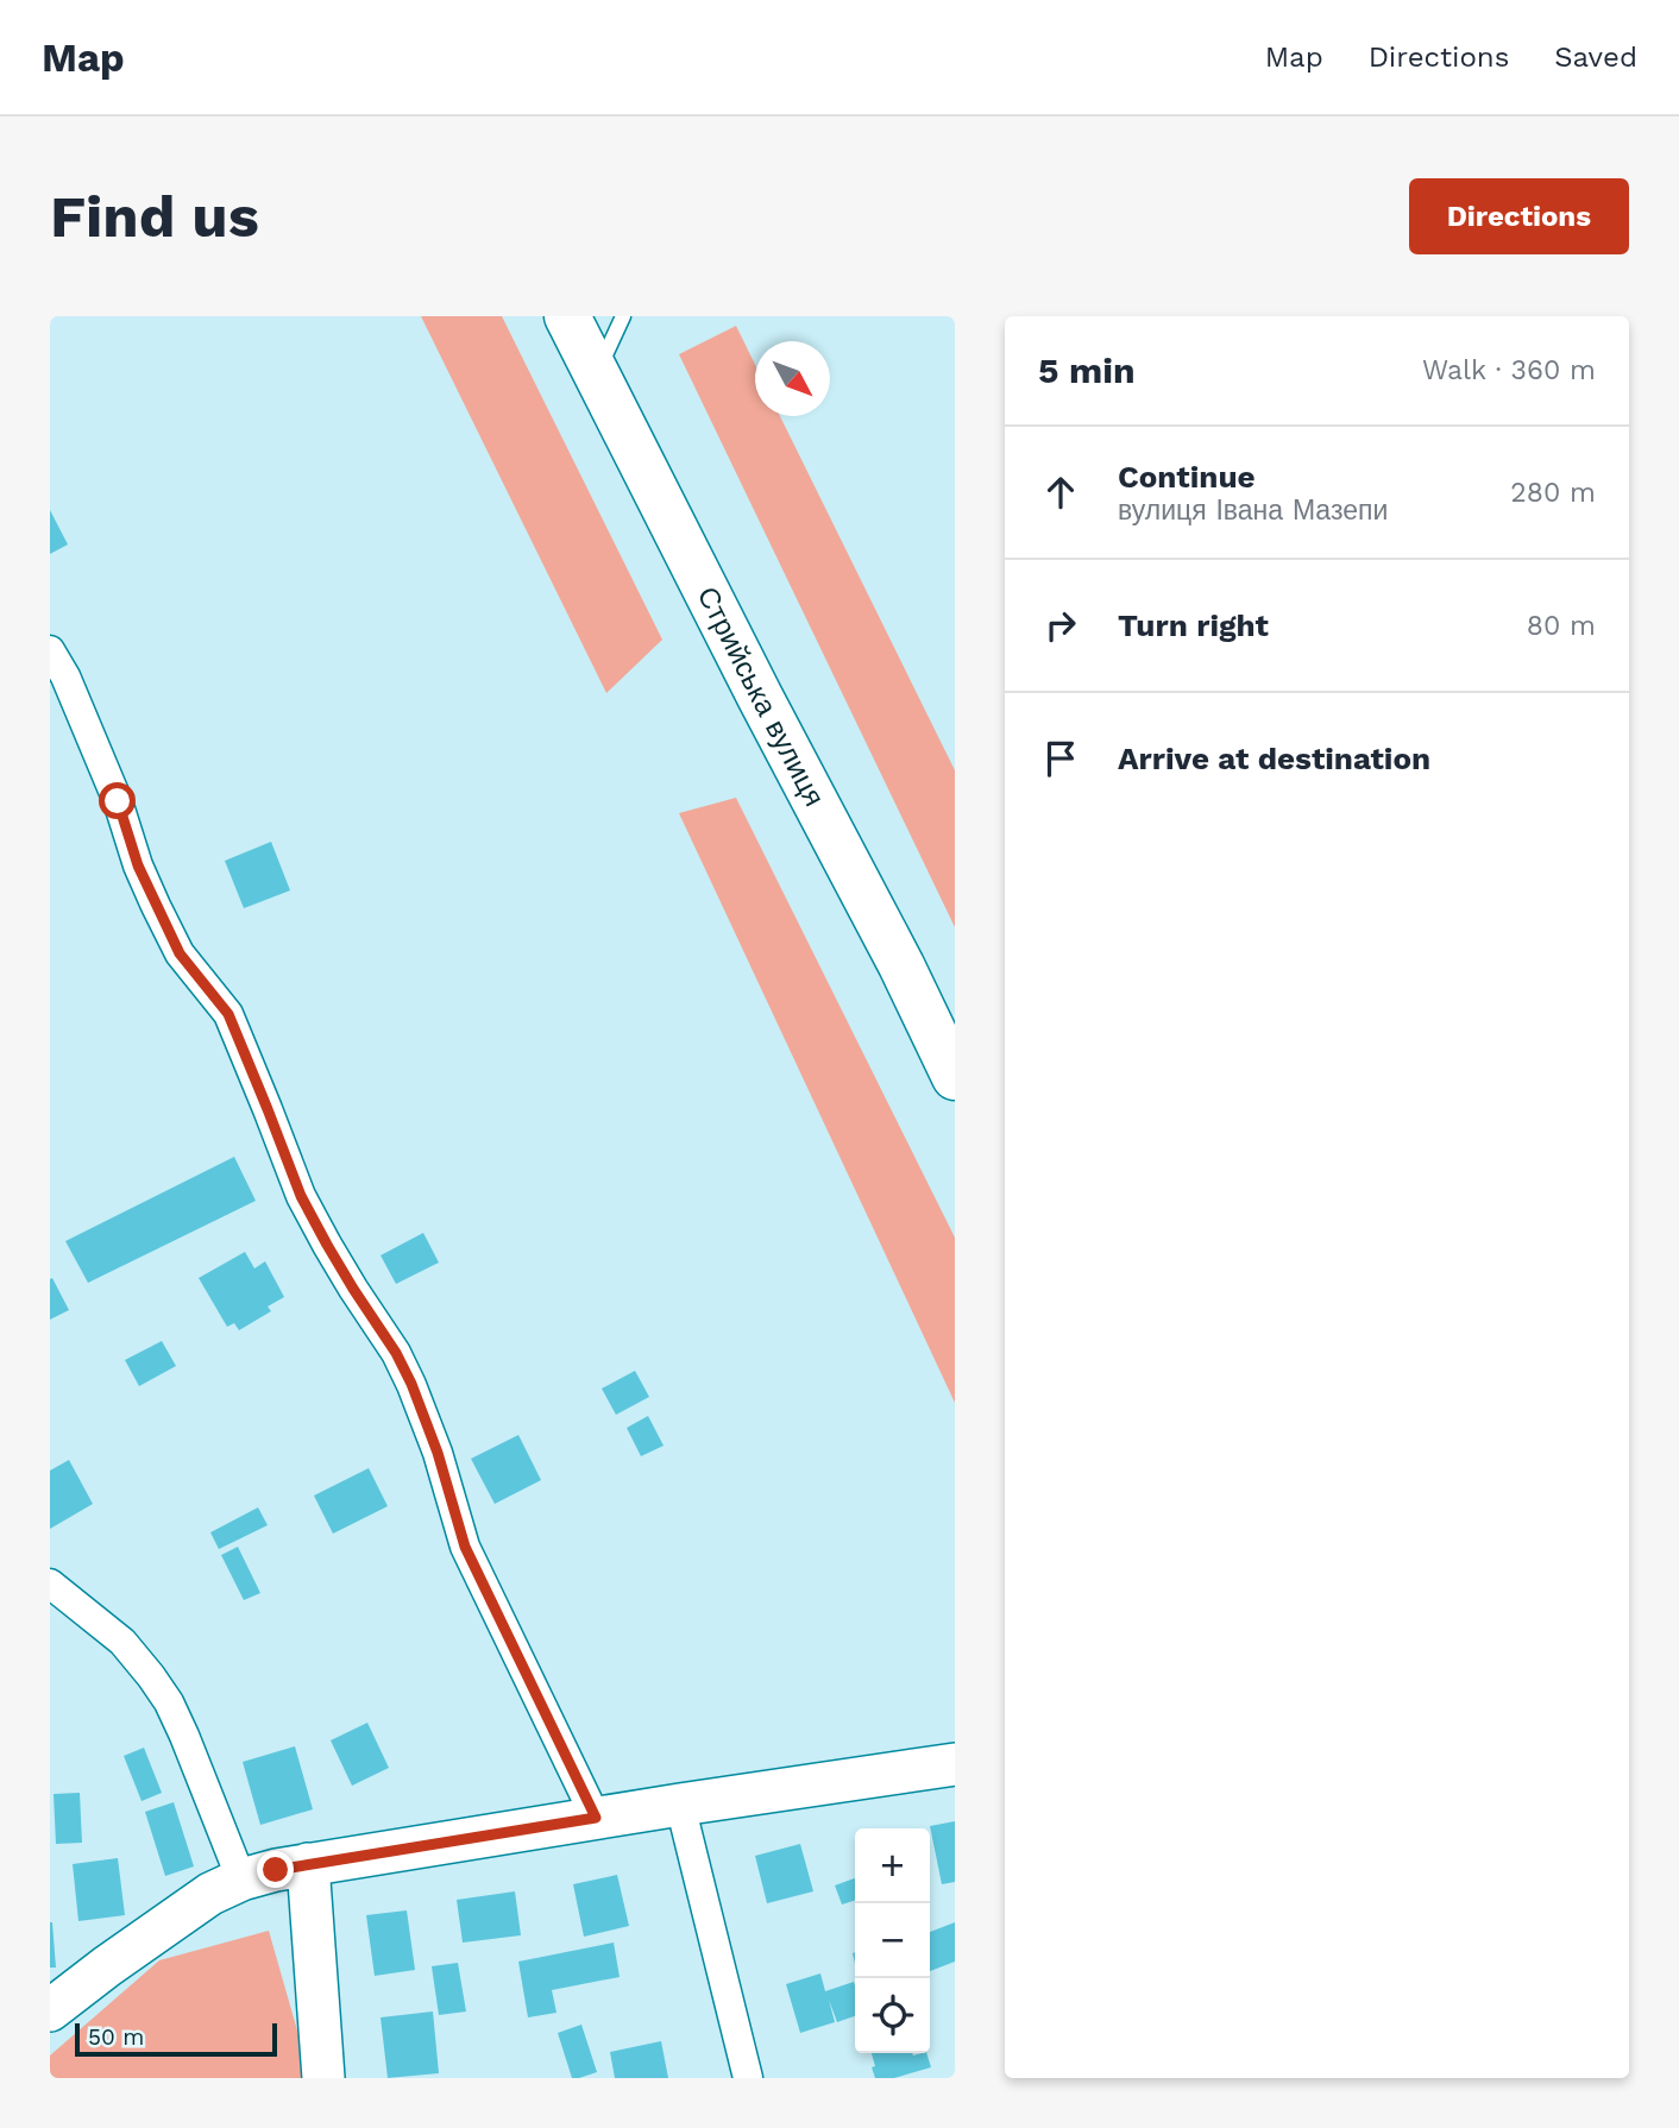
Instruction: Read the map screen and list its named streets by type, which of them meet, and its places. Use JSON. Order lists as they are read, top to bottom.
{
  "streets": {
    "highway": ["Стрийська вулиця"]
  },
  "scale_bar": "50 m",
  "north": "bottom right",
  "page": {
    "header": "Map",
    "nav": ["Map", "Directions", "Saved"],
    "buttons": "Directions",
    "title": "Find us",
    "heading": ["5 min", "Walk · 360 m"],
    "list": [
      ["Continue", "вулиця Івана Мазепи", "280 m"],
      ["Turn right", "80 m"],
      "Arrive at destination"
    ],
    "map_buttons": ["+", "−"],
    "scale": "50 m"
  }
}
